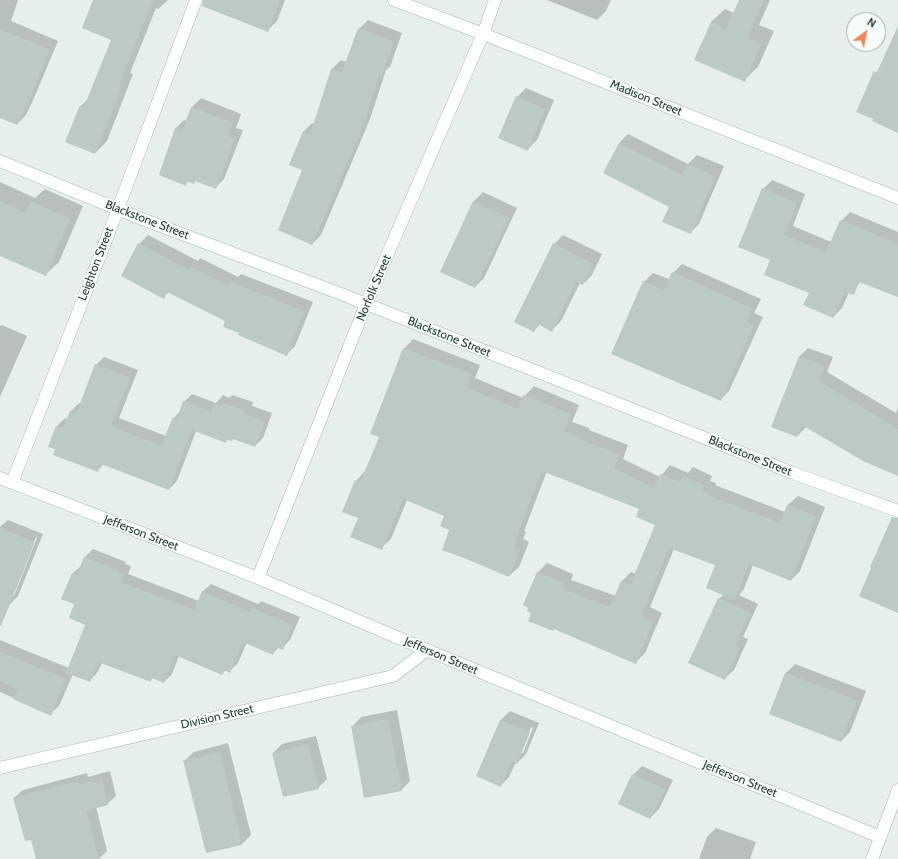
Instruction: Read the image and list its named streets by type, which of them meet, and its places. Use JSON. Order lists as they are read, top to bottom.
{
  "streets": {
    "street": [
      "Madison Street",
      "Blackstone Street",
      "Leighton Street",
      "Norfolk Street",
      "Jefferson Street",
      "Division Street"
    ]
  },
  "crossings": [
    ["Madison Street", "Norfolk Street"],
    ["Blackstone Street", "Leighton Street"],
    ["Blackstone Street", "Norfolk Street"],
    ["Leighton Street", "Jefferson Street"],
    ["Norfolk Street", "Jefferson Street"],
    ["Jefferson Street", "Division Street"]
  ],
  "north": "top right"
}
